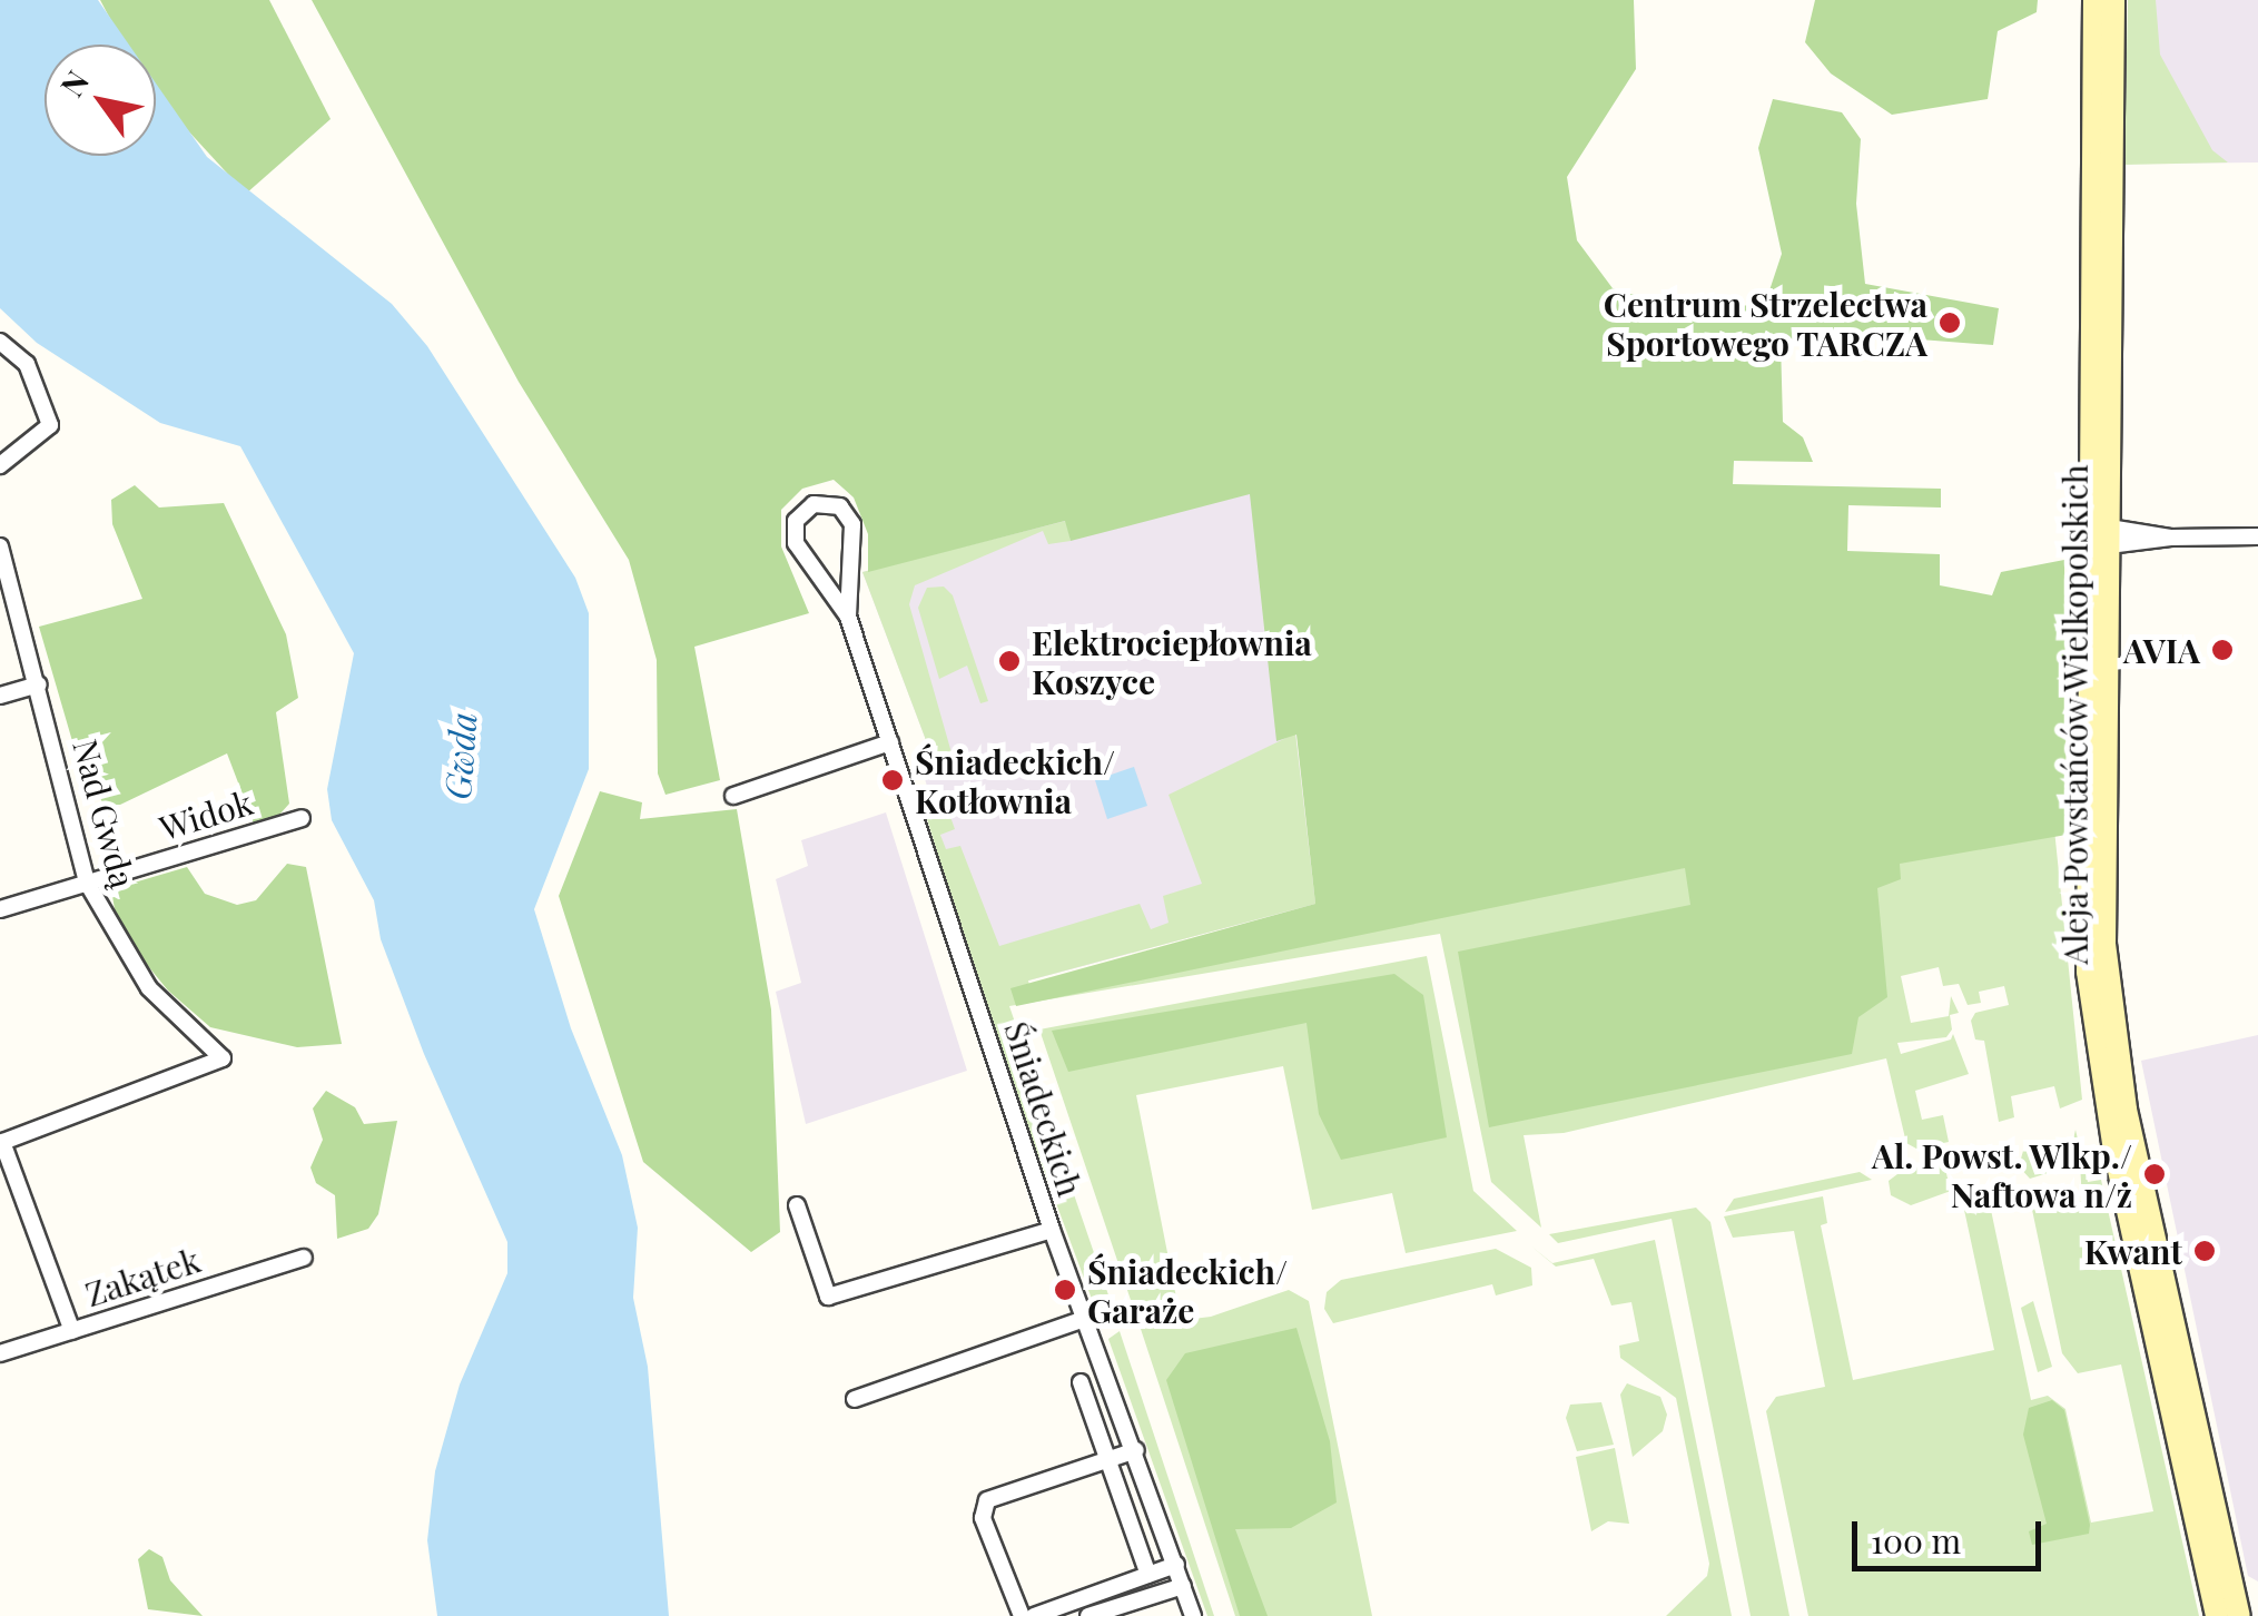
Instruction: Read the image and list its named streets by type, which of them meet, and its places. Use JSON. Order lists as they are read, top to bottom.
{
  "streets": {
    "main road": ["Aleja Powstańców Wielkopolskich"],
    "street": [
      "Nad Gwdą",
      "Widok",
      "Śniadeckich",
      "Zakątek"
    ]
  },
  "crossings": [
    ["Nad Gwdą", "Widok"]
  ],
  "water": ["Gwda"],
  "places": [
    "Centrum Strzelectwa Sportowego TARCZA",
    "AVIA",
    "Elektrociepłownia Koszyce",
    "Śniadeckich/ Kotłownia",
    "Al. Powst. Wlkp./ Naftowa n/ż",
    "Kwant",
    "Śniadeckich/ Garaże"
  ],
  "scale_bar": "100 m",
  "north": "top left"
}
